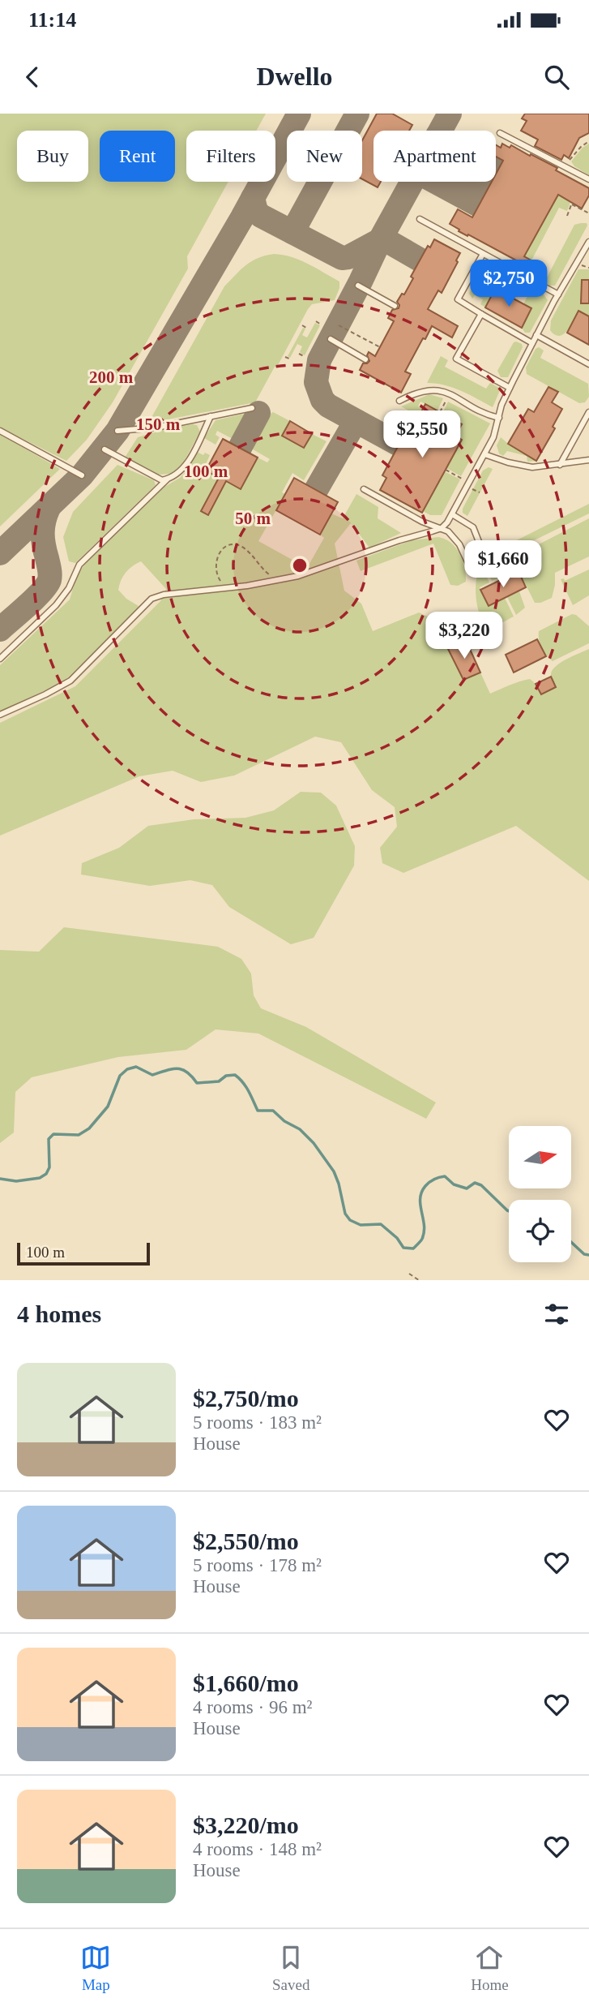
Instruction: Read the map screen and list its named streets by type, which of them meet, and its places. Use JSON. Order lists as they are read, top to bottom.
{
  "scale_bar": "100 m",
  "north": "right",
  "page": {
    "status": "11:14",
    "header": "Dwello",
    "chip": [
      "Buy",
      "Rent",
      "Filters",
      "New",
      "Apartment"
    ],
    "price": [
      "$2,750",
      "$2,550",
      "$1,660",
      "$3,220"
    ],
    "scale": "100 m",
    "heading": "4 homes",
    "list": [
      {
        "name": "$2,750/mo",
        "note": "5 rooms · 183 m² · House"
      },
      {
        "name": "$2,550/mo",
        "note": "5 rooms · 178 m² · House"
      },
      {
        "name": "$1,660/mo",
        "note": "4 rooms · 96 m² · House"
      },
      {
        "name": "$3,220/mo",
        "note": "4 rooms · 148 m² · House"
      }
    ],
    "tabs": ["Map", "Saved", "Home"]
  },
  "rings": [
    "200 m",
    "150 m",
    "100 m",
    "50 m"
  ]
}
